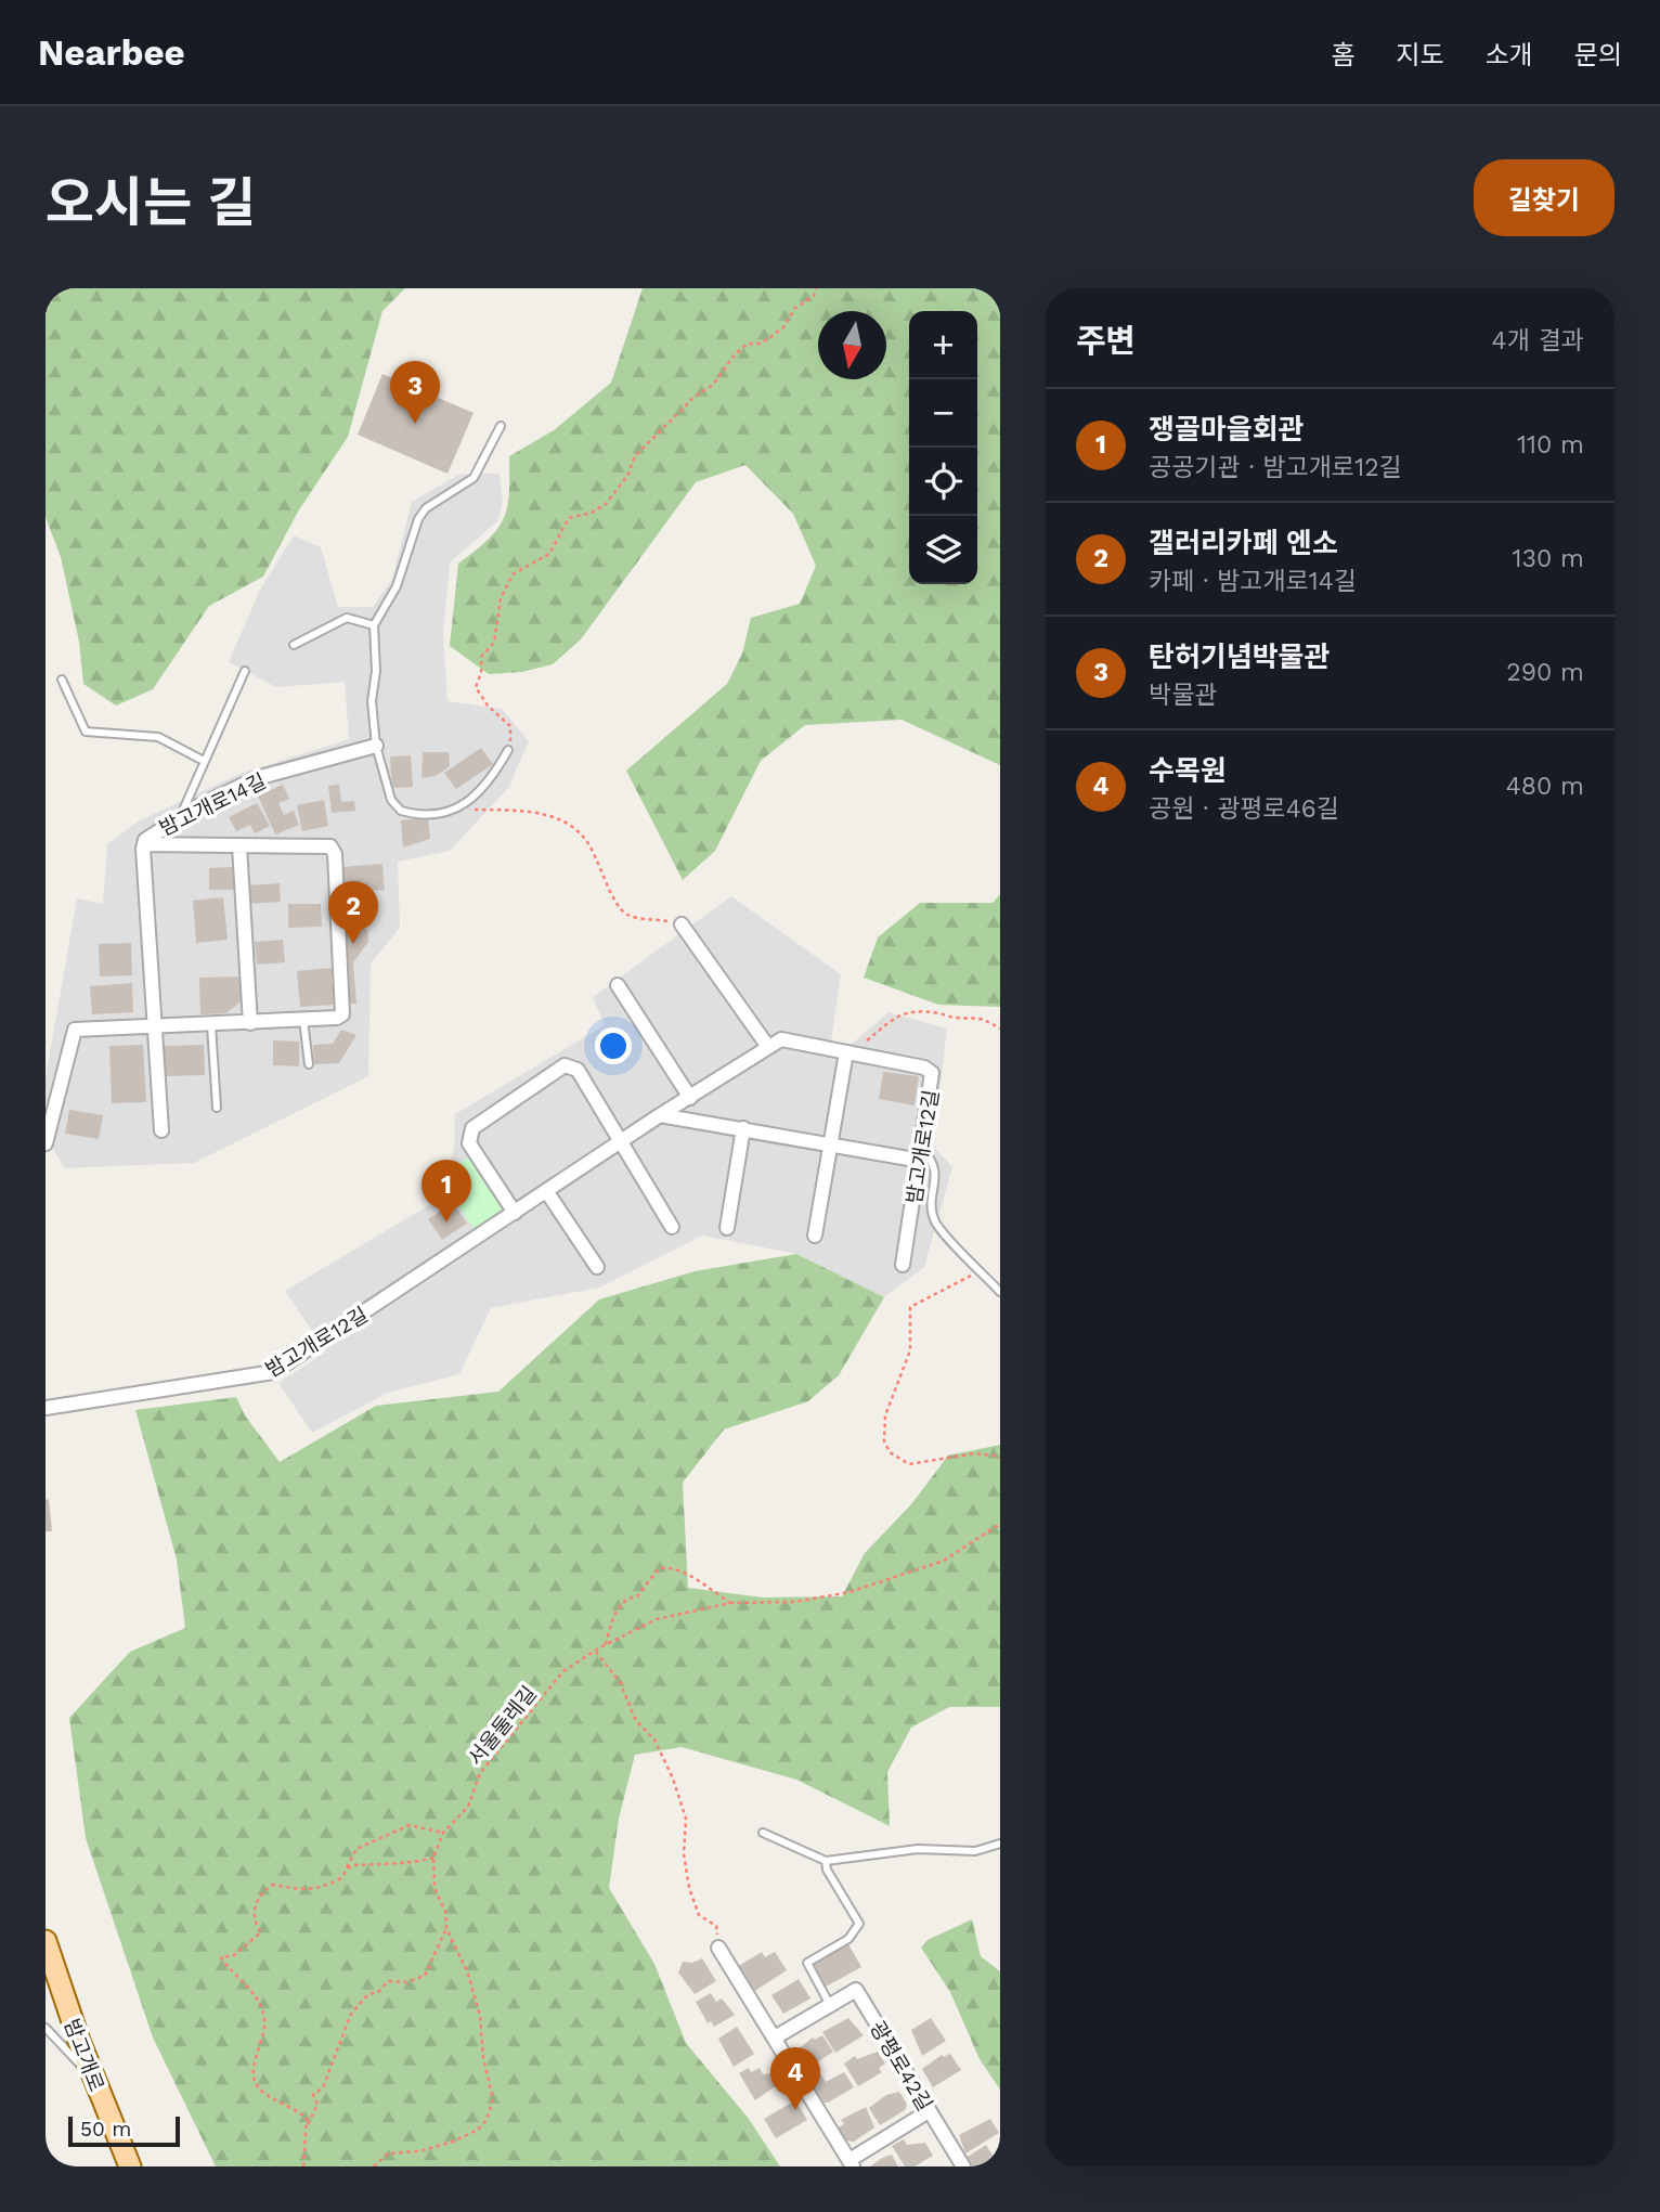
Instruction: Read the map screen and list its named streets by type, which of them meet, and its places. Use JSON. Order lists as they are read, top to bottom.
{
  "streets": {
    "main road": ["밤고개로"],
    "street": ["밤고개로14길", "밤고개로12길", "광평로42길"],
    "path": ["서울둘레길"]
  },
  "scale_bar": "50 m",
  "north": "bottom",
  "page": {
    "header": "Nearbee",
    "nav": [
      "홈",
      "지도",
      "소개",
      "문의"
    ],
    "title": "오시는 길",
    "buttons": "길찾기",
    "heading": ["주변", "4개 결과"],
    "map_buttons": ["+", "−"],
    "pins": [
      "3",
      "2",
      "1",
      "4"
    ],
    "list": [
      {
        "mark": "1",
        "name": "쟁골마을회관",
        "note": "공공기관 · 밤고개로12길",
        "value": "110 m"
      },
      {
        "mark": "2",
        "name": "갤러리카페 엔소",
        "note": "카페 · 밤고개로14길",
        "value": "130 m"
      },
      {
        "mark": "3",
        "name": "탄허기념박물관",
        "note": "박물관",
        "value": "290 m"
      },
      {
        "mark": "4",
        "name": "수목원",
        "note": "공원 · 광평로46길",
        "value": "480 m"
      }
    ],
    "scale": "50 m"
  }
}
